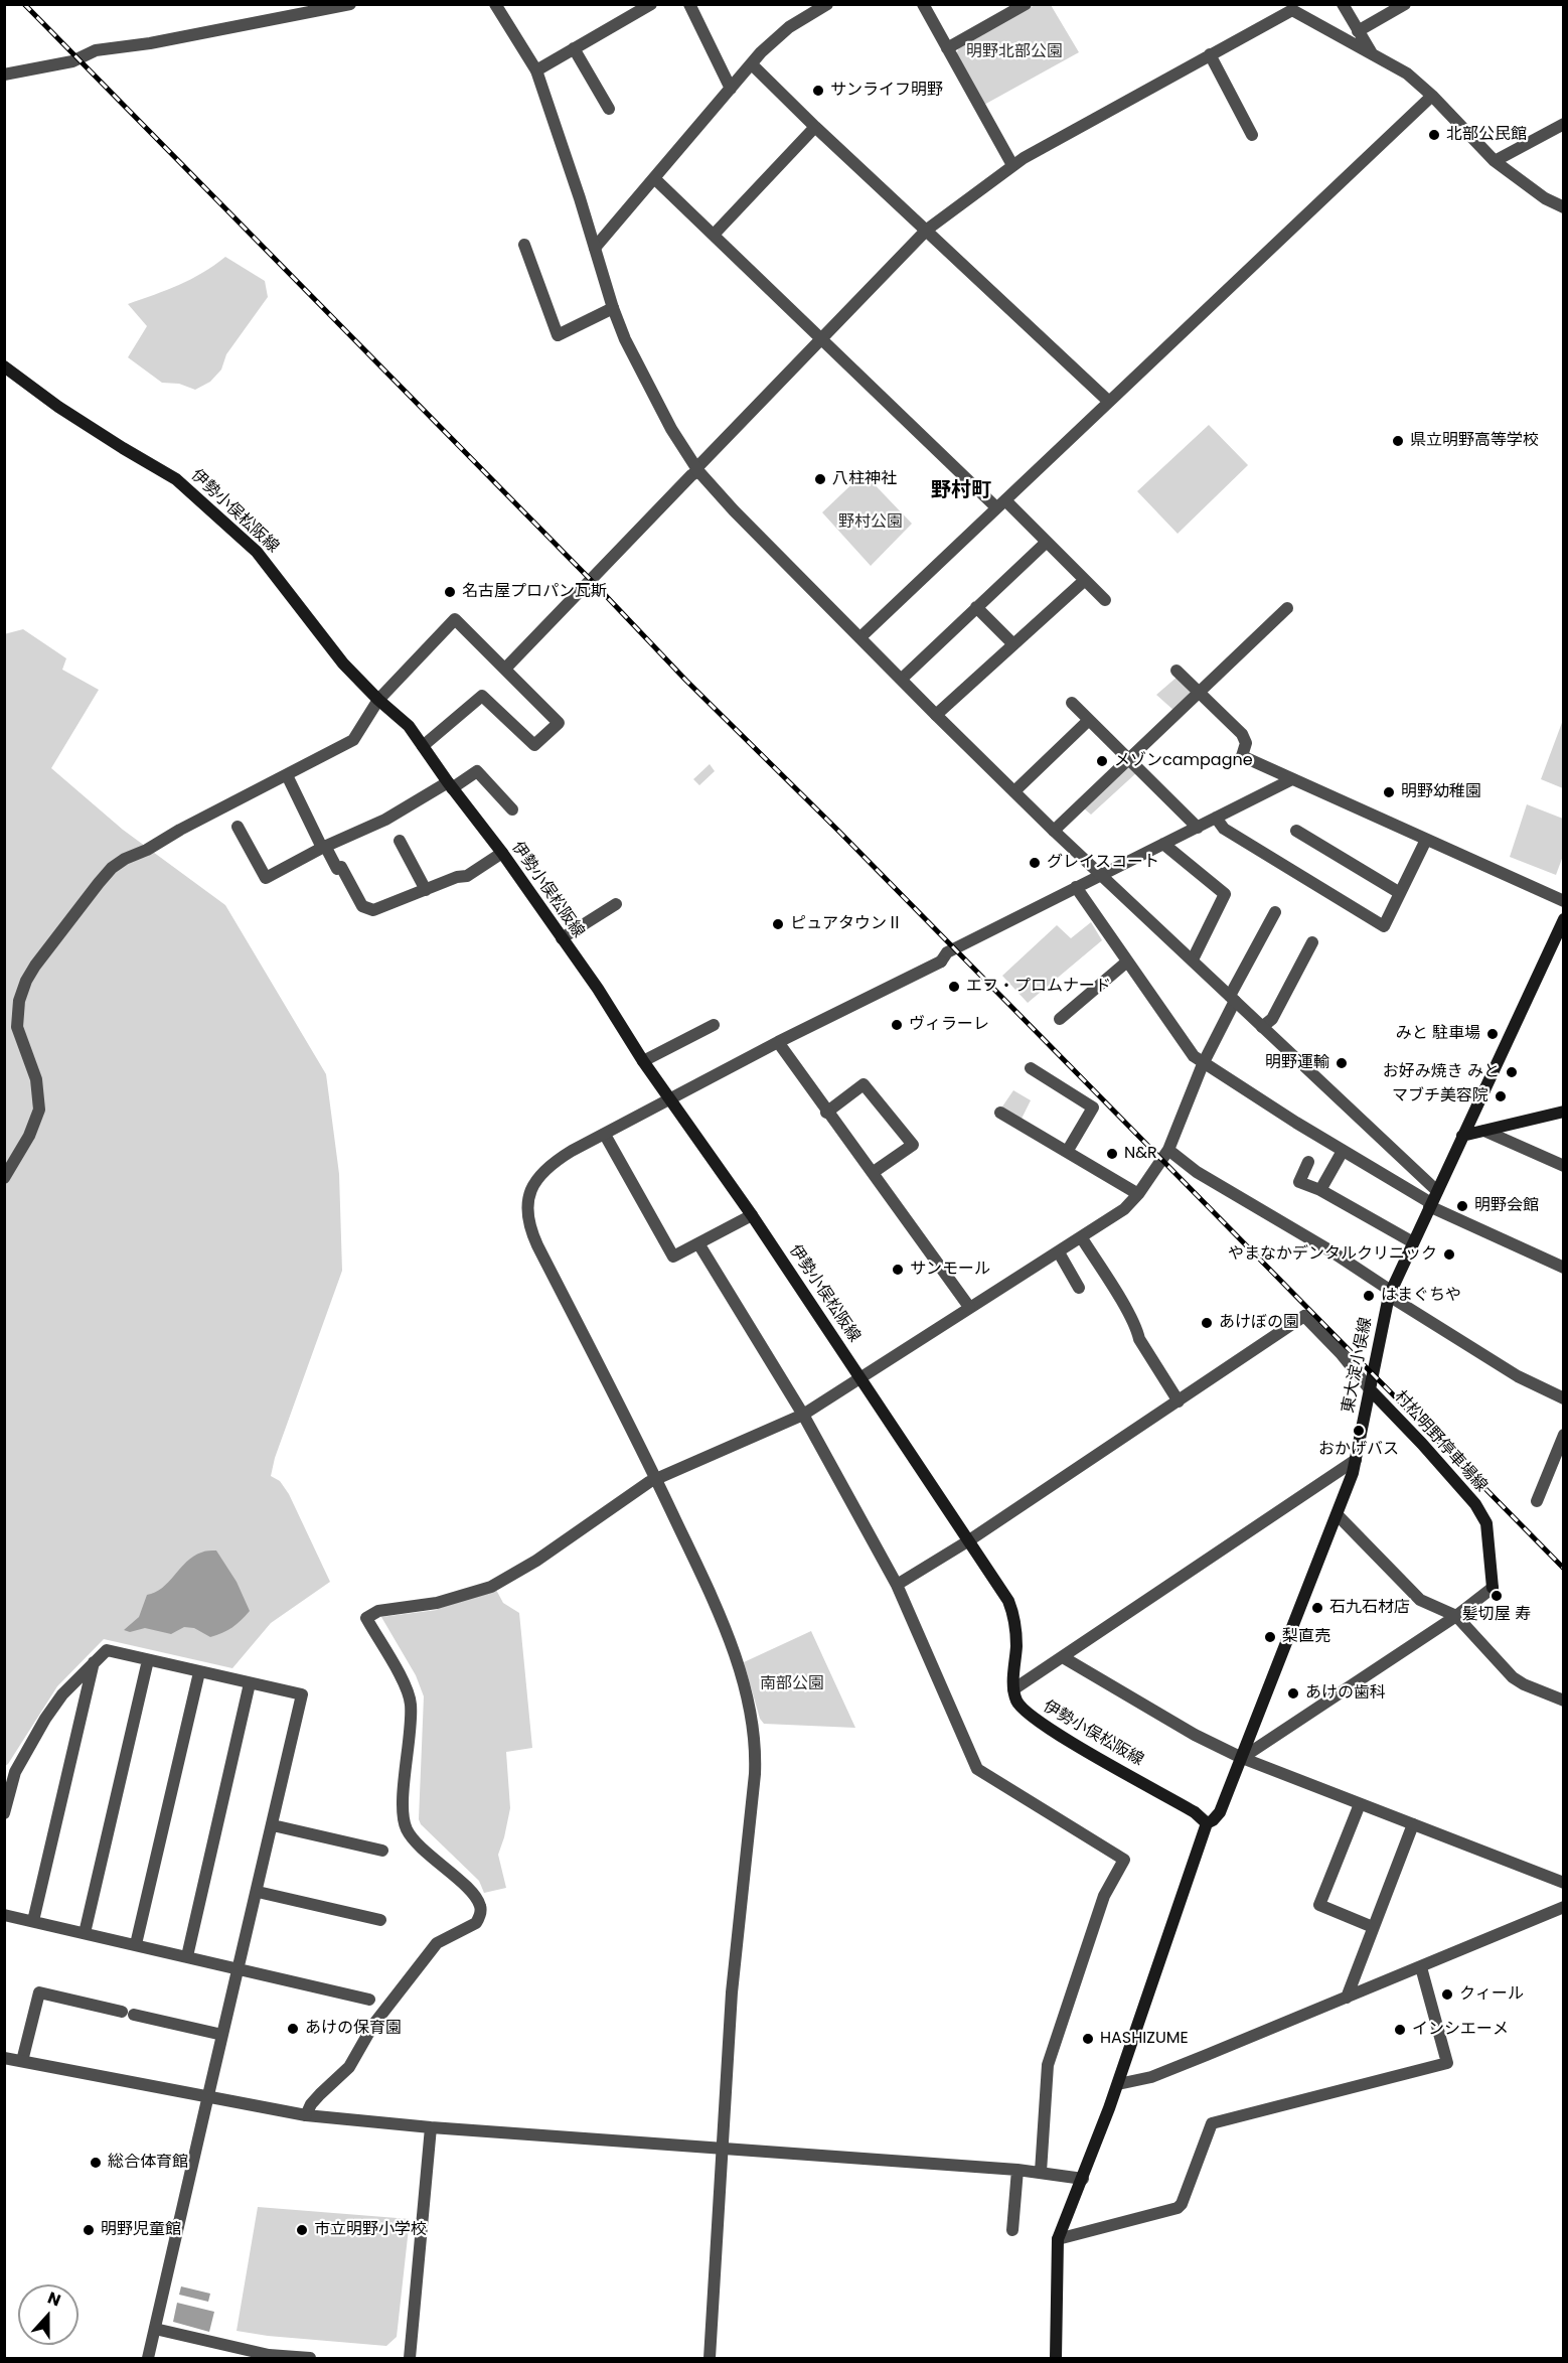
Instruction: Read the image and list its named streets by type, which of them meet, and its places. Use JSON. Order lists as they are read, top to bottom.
{
  "streets": {
    "main road": ["伊勢小俣松阪線", "東大淀小俣線", "村松明野停車場線"]
  },
  "crossings": [
    ["伊勢小俣松阪線", "東大淀小俣線"],
    ["東大淀小俣線", "村松明野停車場線"]
  ],
  "districts": ["野村町"],
  "parks": ["明野北部公園", "野村公園", "南部公園"],
  "places": [
    "サンライフ明野",
    "北部公民館",
    "県立明野高等学校",
    "八柱神社",
    "名古屋プロパン瓦斯",
    "メゾンcampagne",
    "明野幼稚園",
    "グレイスコート",
    "ピュアタウンⅡ",
    "エフ・プロムナード",
    "ヴィラーレ",
    "みと 駐車場",
    "明野運輸",
    "お好み焼き みと",
    "マブチ美容院",
    "N&R",
    "明野会館",
    "やまなかデンタルクリニック",
    "サンモール",
    "はまぐちや",
    "あけぼの園",
    "おかげバス",
    "髪切屋 寿",
    "石九石材店",
    "梨直売",
    "あけの歯科",
    "クィール",
    "あけの保育園",
    "インシエーメ",
    "HASHIZUME",
    "総合体育館",
    "明野児童館",
    "市立明野小学校"
  ],
  "north": "top"
}
